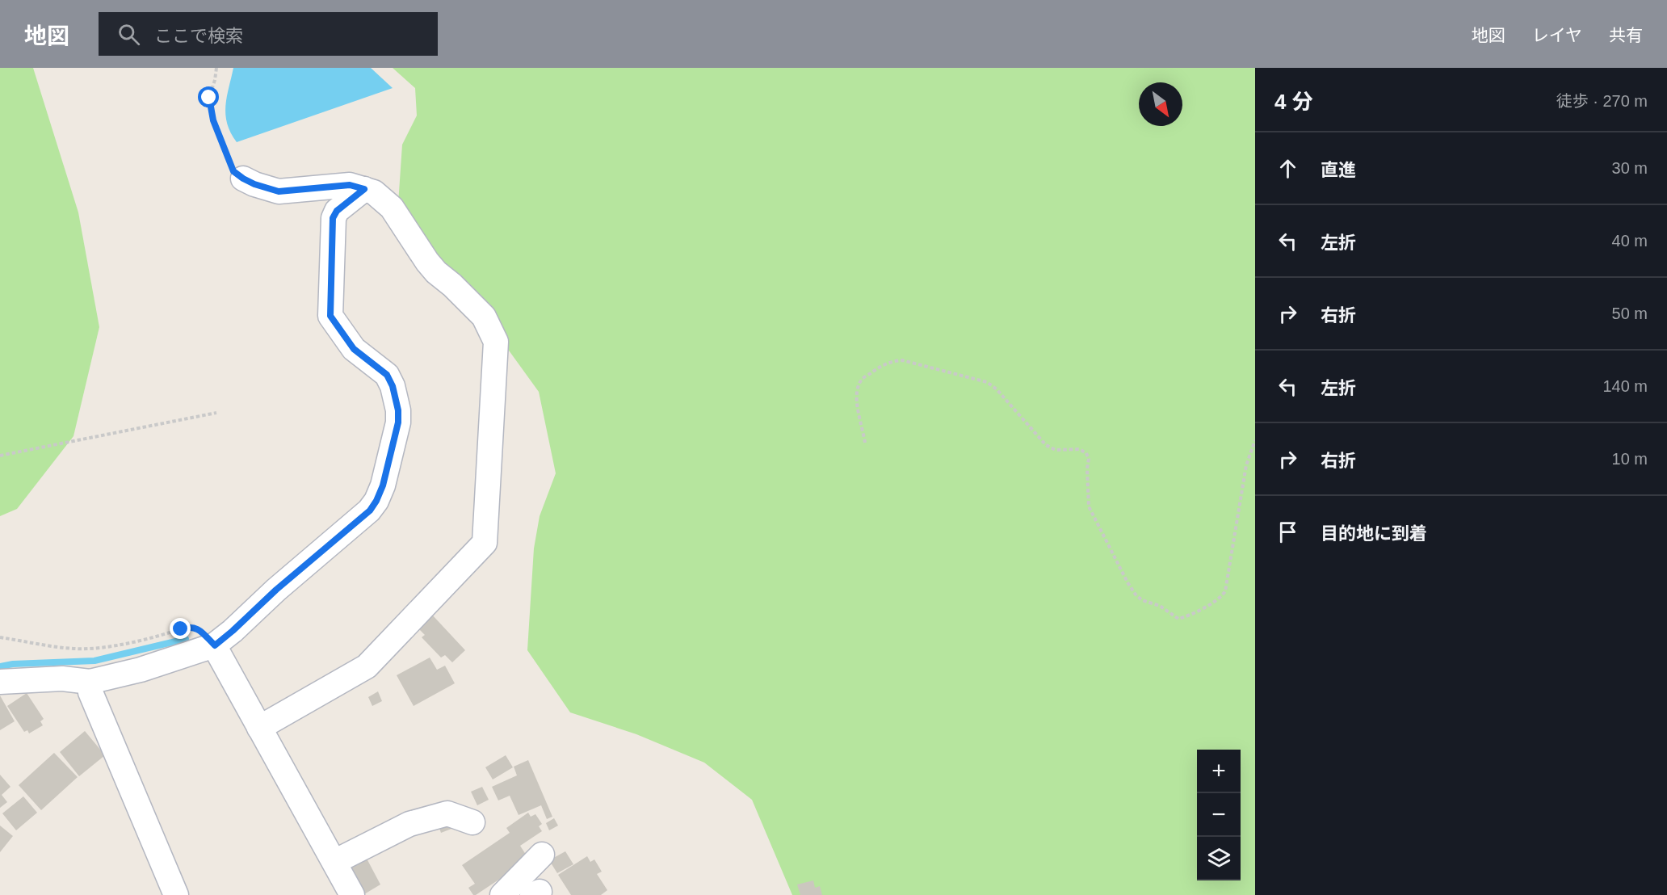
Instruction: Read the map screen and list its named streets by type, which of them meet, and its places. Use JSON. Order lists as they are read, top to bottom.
{
  "north": "bottom right",
  "page": {
    "header": "地図",
    "search": "ここで検索",
    "nav": ["地図", "レイヤ", "共有"],
    "heading": ["4 分", "徒歩 · 270 m"],
    "list": [
      ["直進", "30 m"],
      ["左折", "40 m"],
      ["右折", "50 m"],
      ["左折", "140 m"],
      ["右折", "10 m"],
      "目的地に到着"
    ],
    "map_buttons": ["+", "−"]
  }
}
